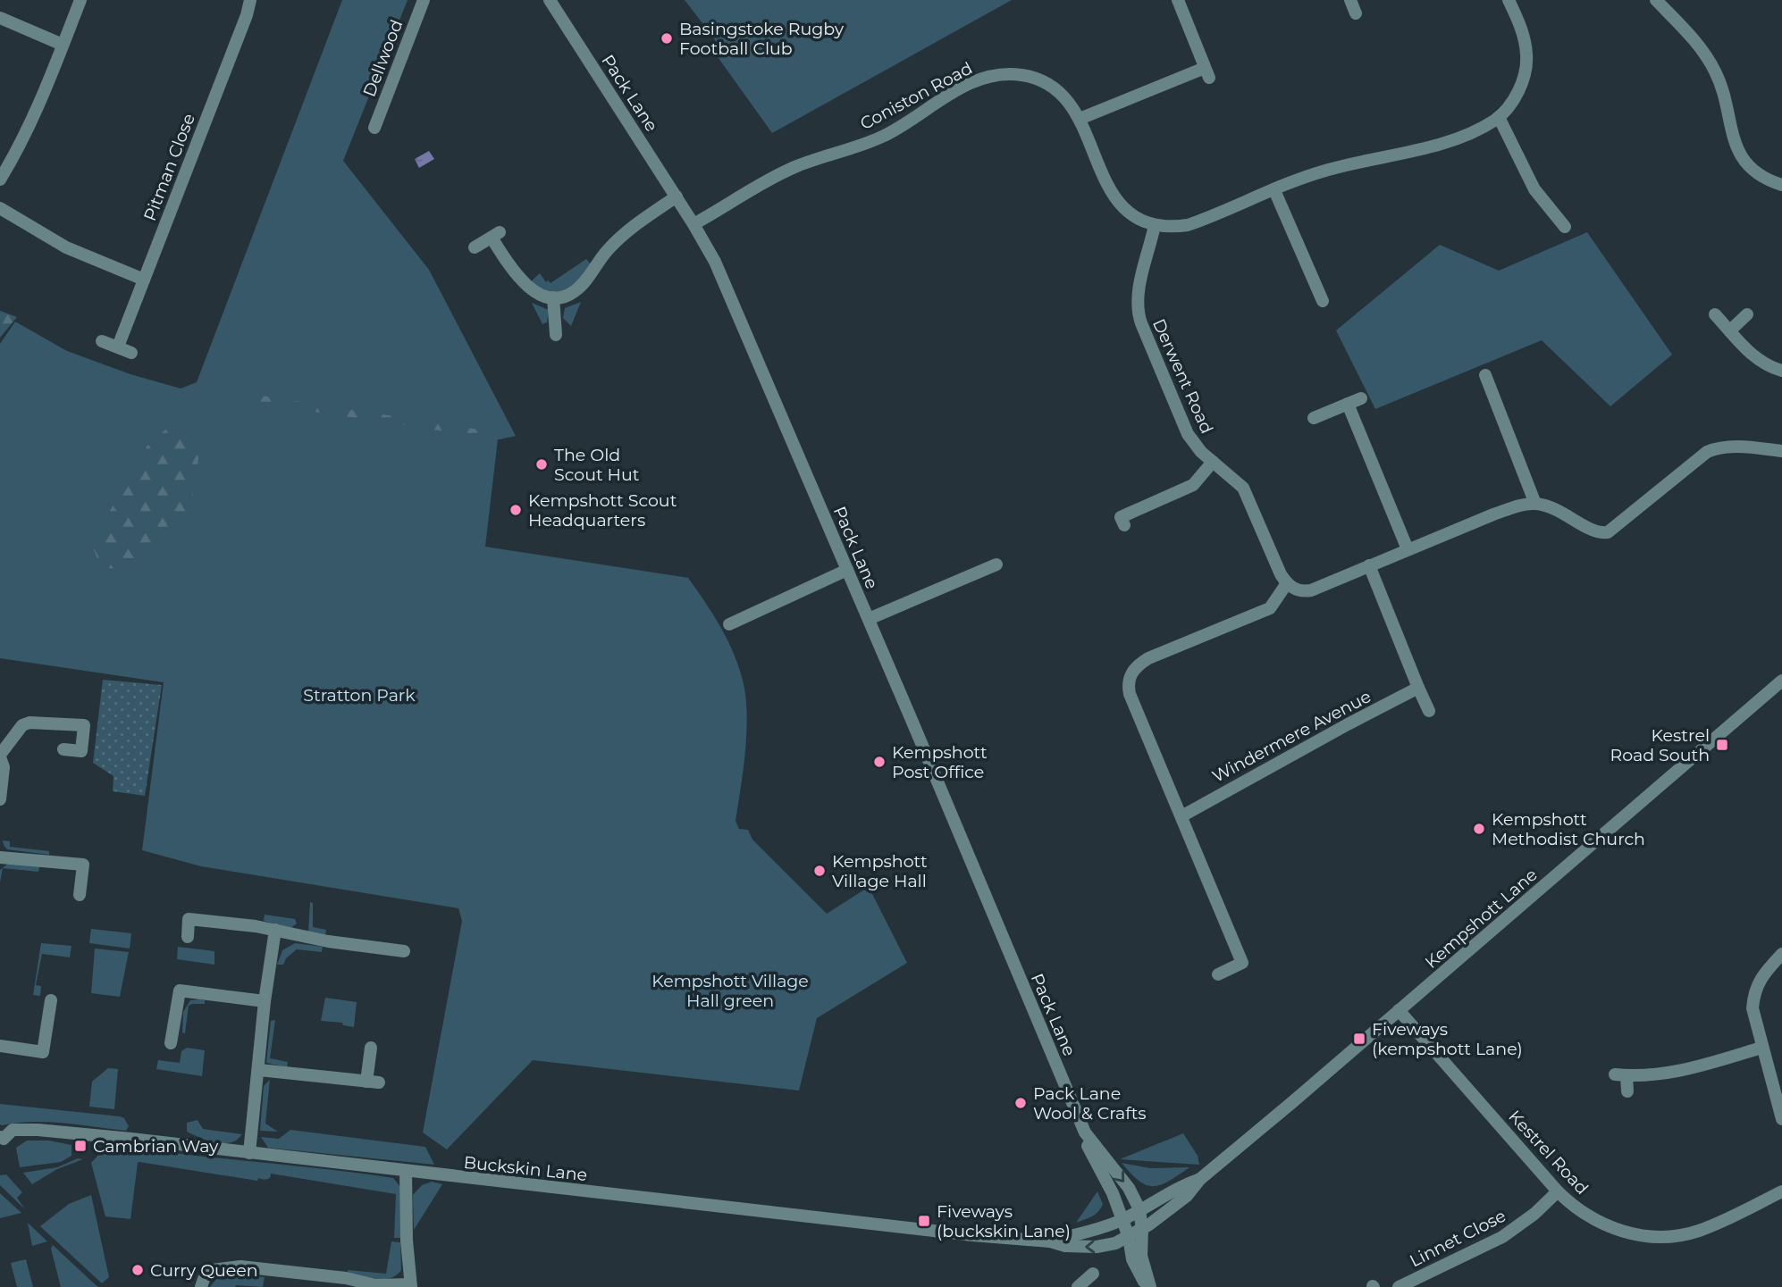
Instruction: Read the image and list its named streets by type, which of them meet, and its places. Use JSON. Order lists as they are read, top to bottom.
{
  "streets": {
    "street": [
      "Dellwood",
      "Pack Lane",
      "Coniston Road",
      "Pitman Close",
      "Derwent Road",
      "Windermere Avenue",
      "Kempshott Lane",
      "Kestrel Road",
      "Buckskin Lane",
      "Linnet Close"
    ]
  },
  "crossings": [
    ["Pack Lane", "Coniston Road"],
    ["Pack Lane", "Kempshott Lane"],
    ["Pack Lane", "Buckskin Lane"],
    ["Coniston Road", "Derwent Road"],
    ["Kempshott Lane", "Kestrel Road"],
    ["Kempshott Lane", "Buckskin Lane"],
    ["Kestrel Road", "Linnet Close"]
  ],
  "parks": ["Stratton Park", "Kempshott Village Hall green"],
  "places": {
    "other": [
      "Basingstoke Rugby Football Club",
      "The Old Scout Hut",
      "Kempshott Scout Headquarters",
      "Kempshott Post Office",
      "Kempshott Methodist Church",
      "Kempshott Village Hall",
      "Pack Lane Wool & Crafts",
      "Curry Queen"
    ],
    "transit": [
      "Kestrel Road South",
      "Fiveways (kempshott Lane)",
      "Cambrian Way",
      "Fiveways (buckskin Lane)"
    ]
  }
}
